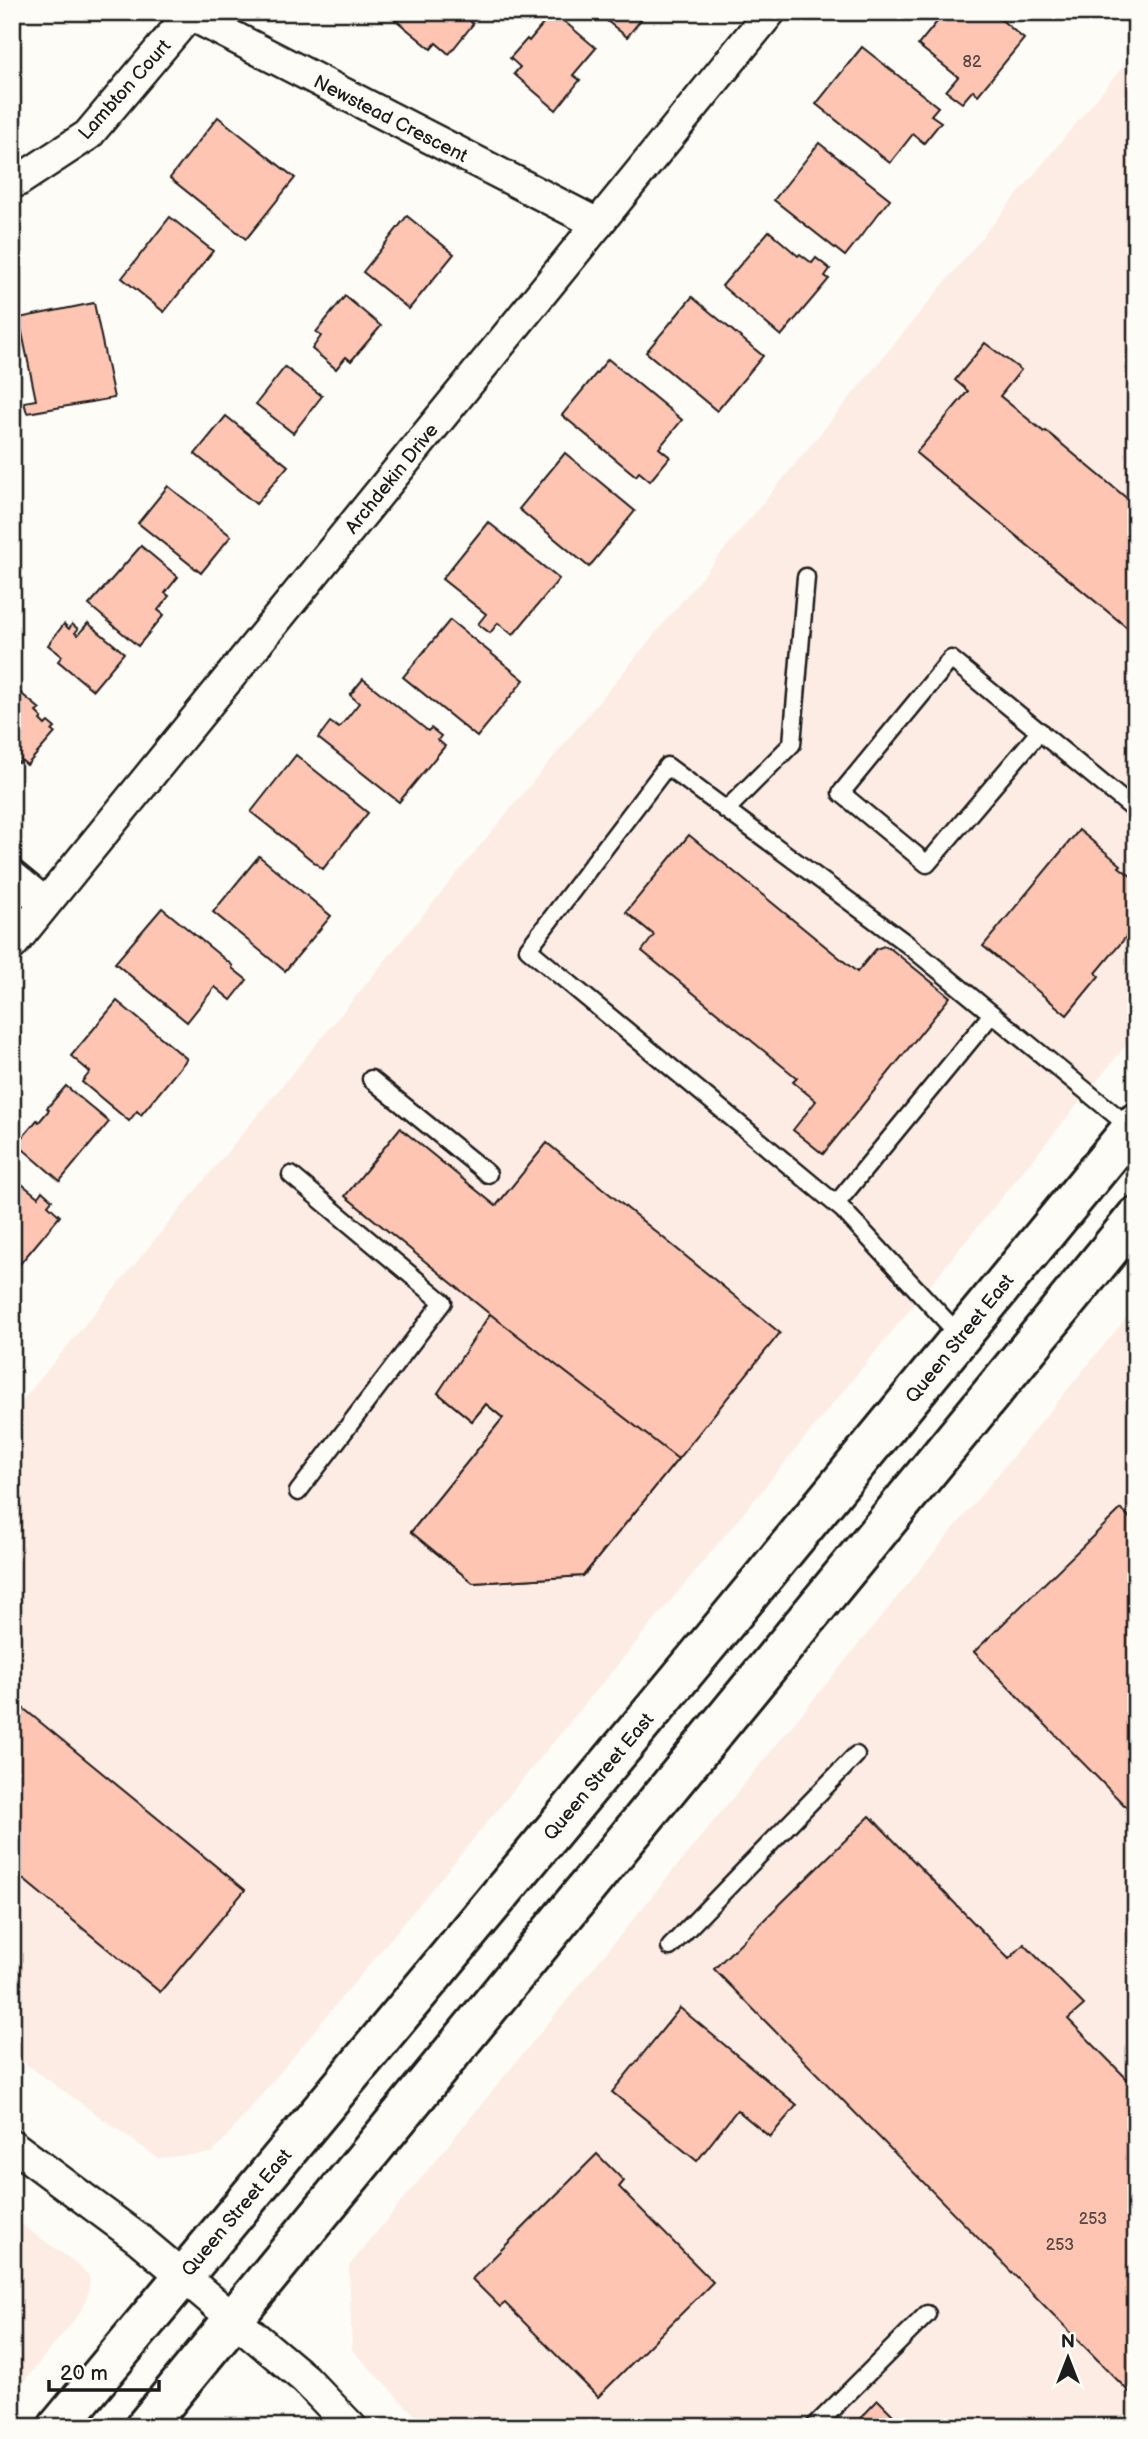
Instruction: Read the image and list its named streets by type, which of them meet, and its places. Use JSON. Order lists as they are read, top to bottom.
{
  "streets": {
    "main road": ["Queen Street East"],
    "street": ["Lambton Court", "Newstead Crescent", "Archdekin Drive"]
  },
  "crossings": [
    ["Lambton Court", "Newstead Crescent"],
    ["Newstead Crescent", "Archdekin Drive"]
  ],
  "house_numbers": ["82", "253", "253"],
  "scale_bar": "20 m",
  "north": "top"
}
